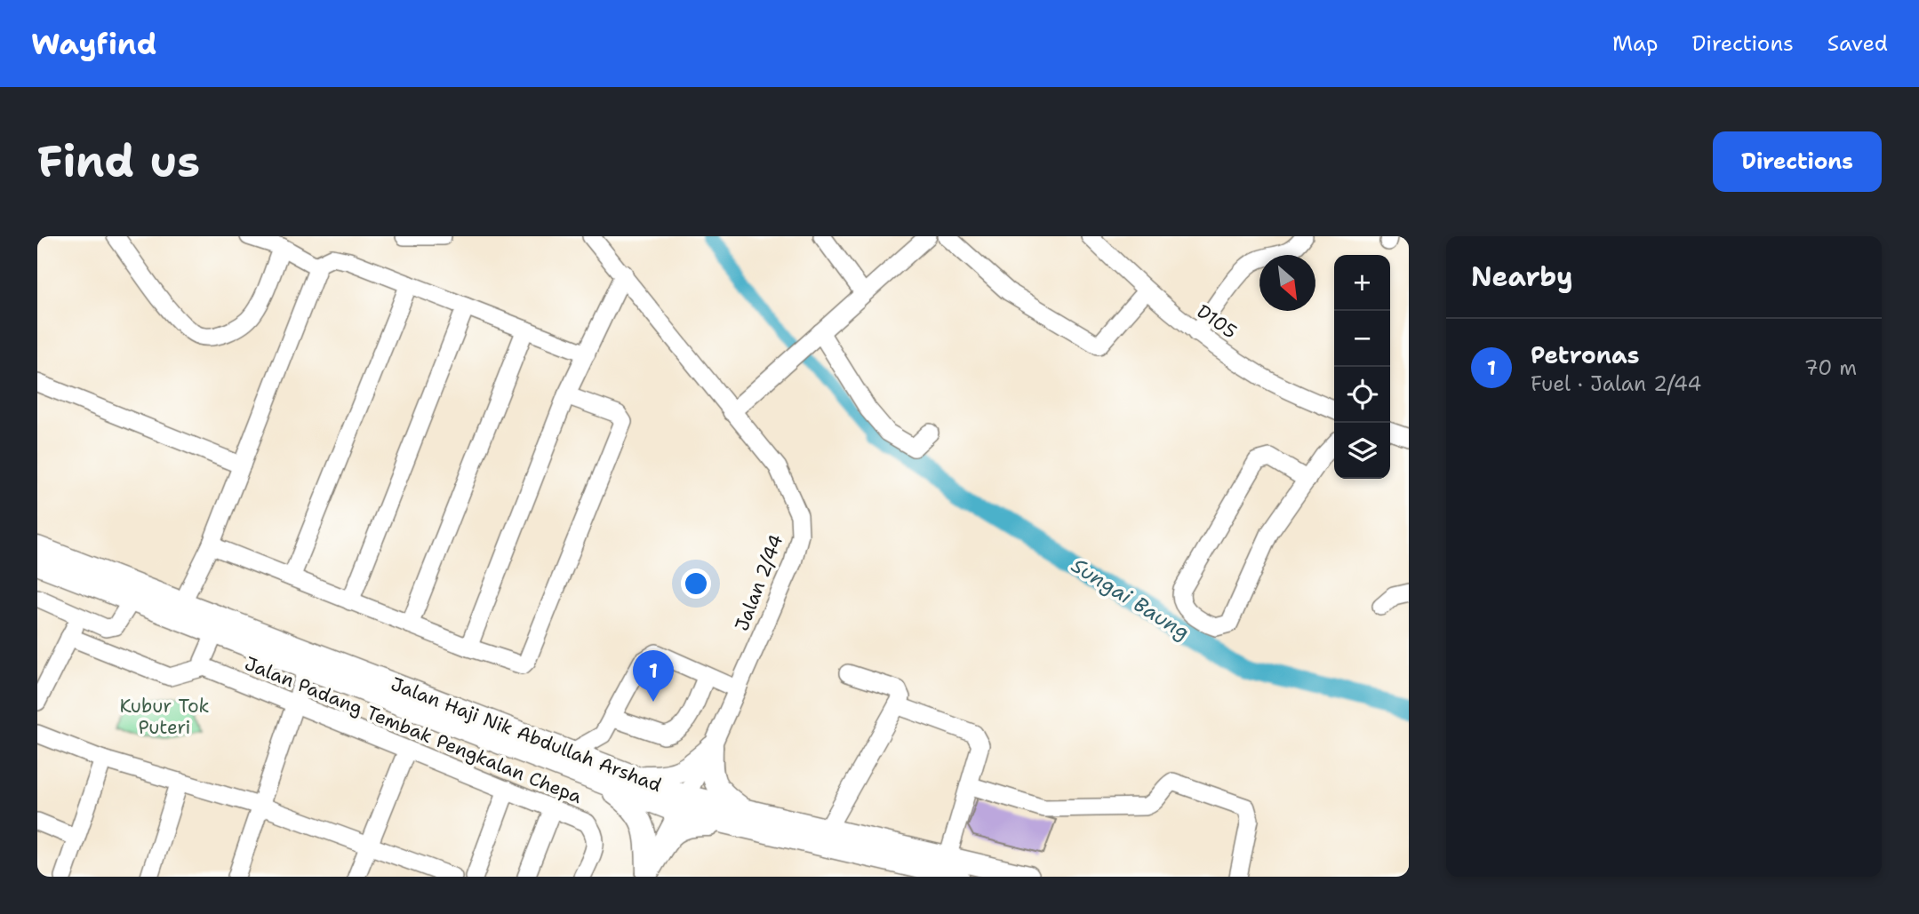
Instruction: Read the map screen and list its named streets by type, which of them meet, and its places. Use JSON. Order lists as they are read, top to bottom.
{
  "streets": {
    "main road": ["Jalan Haji Nik Abdullah Arshad"],
    "street": ["D105", "Jalan 2/44", "Jalan Padang Tembak Pengkalan Chepa"]
  },
  "crossings": [
    ["Jalan 2/44", "Jalan Haji Nik Abdullah Arshad"]
  ],
  "water": ["Sungai Baung"],
  "parks": ["Kubur Tok Puteri"],
  "north": "bottom right",
  "page": {
    "header": "Wayfind",
    "nav": ["Map", "Directions", "Saved"],
    "buttons": "Directions",
    "title": "Find us",
    "heading": "Nearby",
    "map_buttons": ["+", "−"],
    "list": [
      {
        "mark": "1",
        "name": "Petronas",
        "note": "Fuel · Jalan 2/44",
        "value": "70 m"
      }
    ],
    "pins": "1"
  }
}
